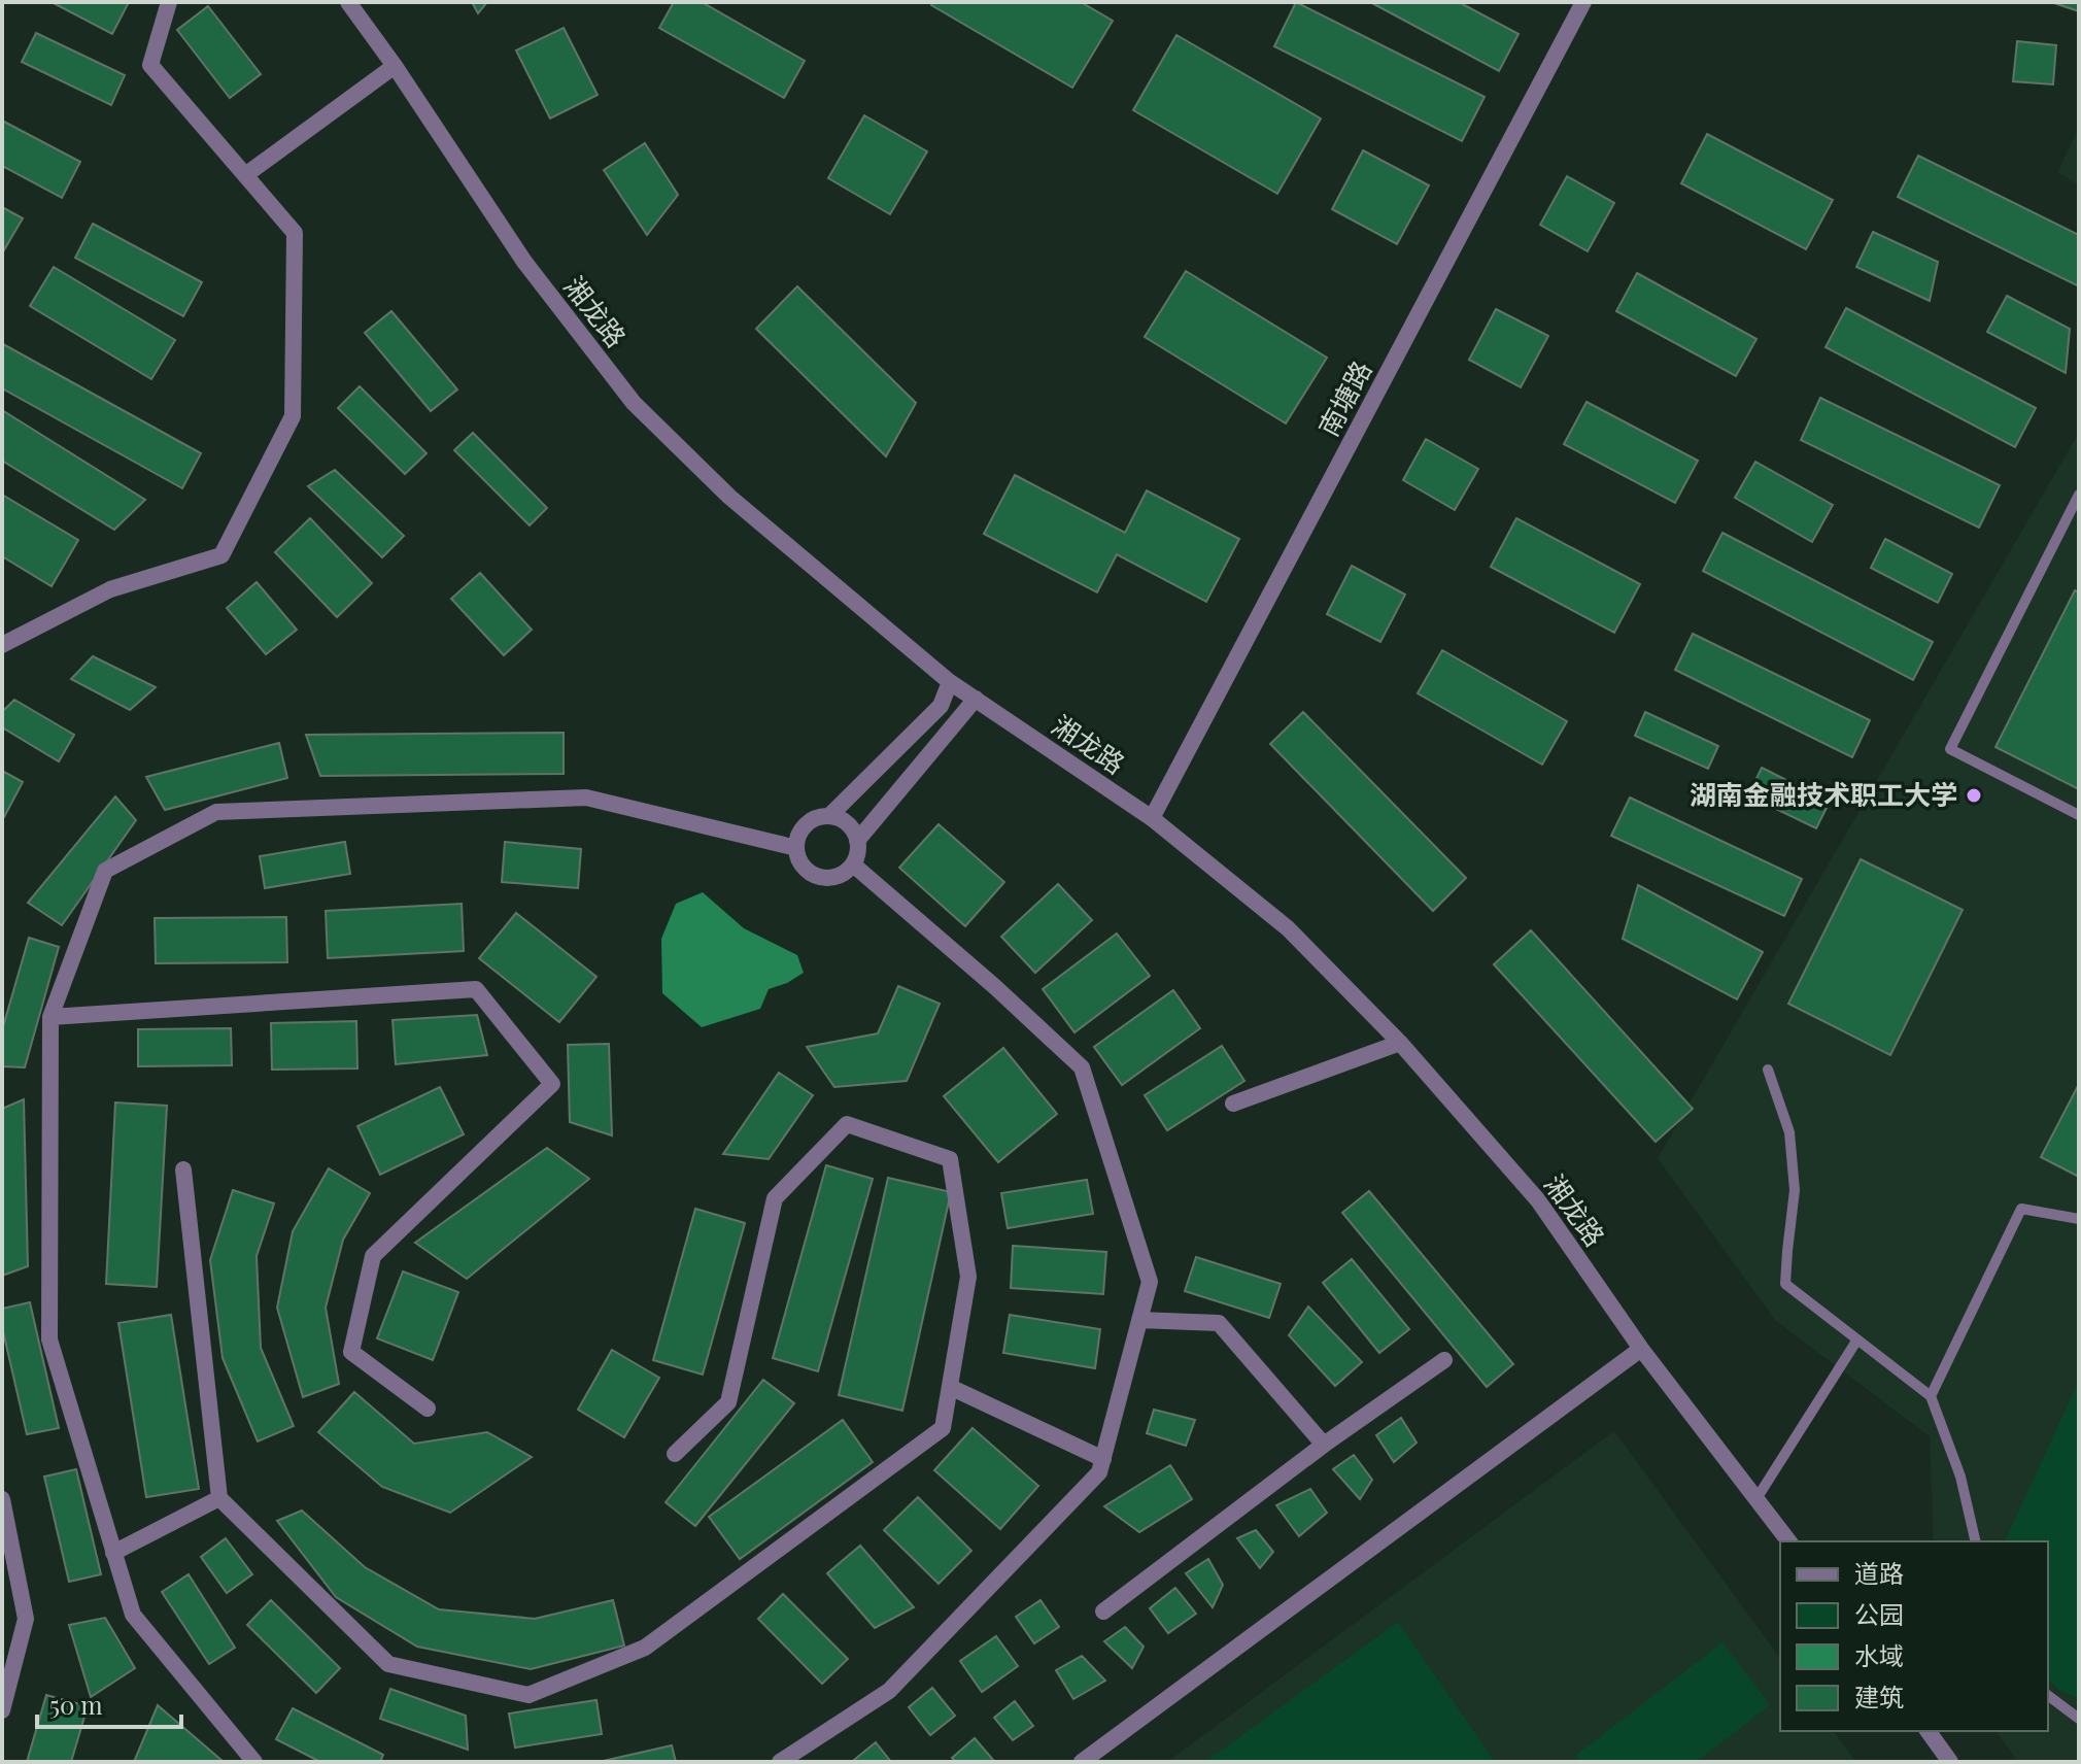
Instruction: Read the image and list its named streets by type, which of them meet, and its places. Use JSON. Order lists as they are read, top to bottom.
{
  "streets": {
    "street": ["湘龙路", "南塘路"]
  },
  "crossings": [
    ["湘龙路", "南塘路"]
  ],
  "places": ["湖南金融技术职工大学"],
  "legend": [
    "道路",
    "公园",
    "水域",
    "建筑"
  ],
  "scale_bar": "50 m"
}
